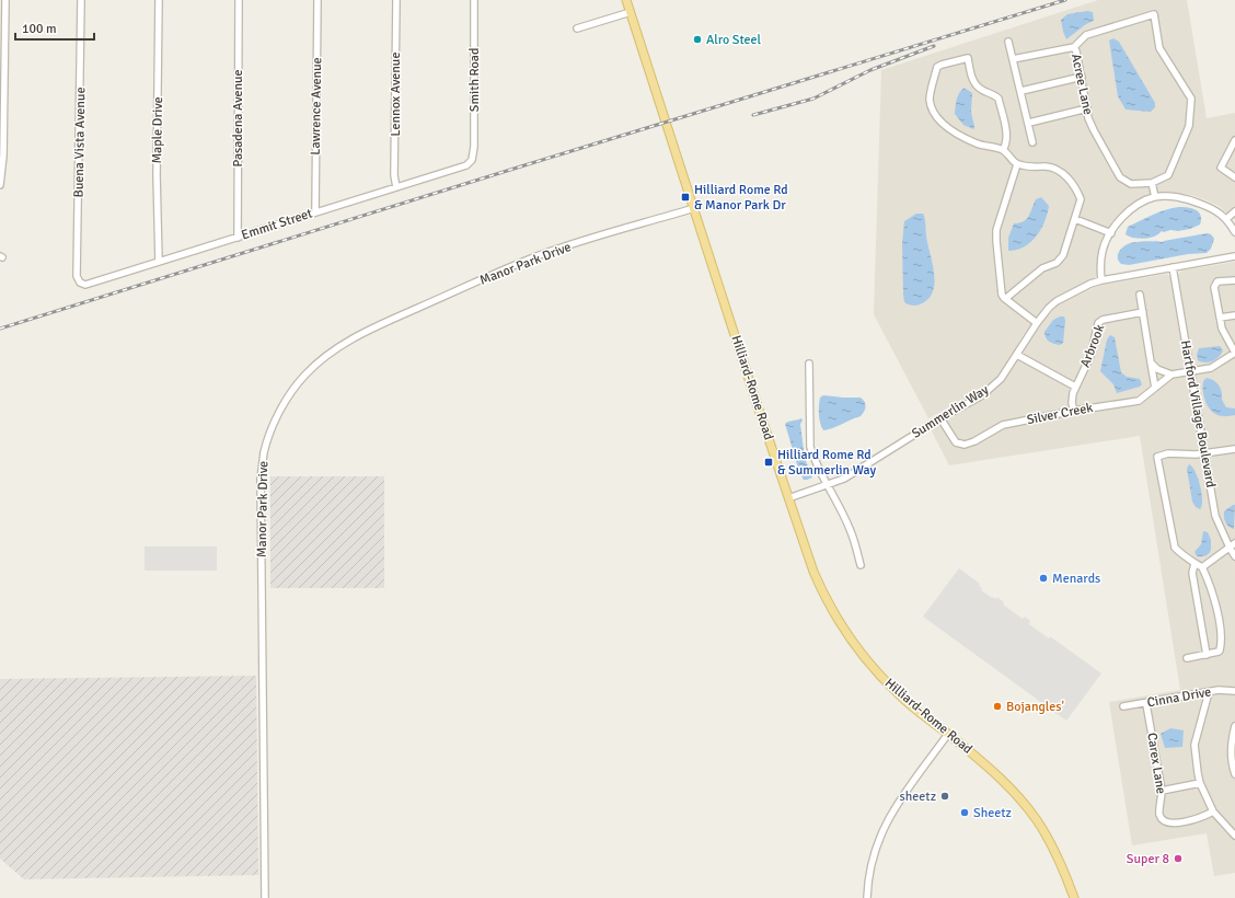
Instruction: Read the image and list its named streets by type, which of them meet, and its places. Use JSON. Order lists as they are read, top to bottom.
{
  "streets": {
    "main road": ["Hilliard-Rome Road"],
    "street": [
      "Smith Road",
      "Acree Lane",
      "Lennox Avenue",
      "Lawrence Avenue",
      "Pasadena Avenue",
      "Maple Drive",
      "Buena Vista Avenue",
      "Emmit Street",
      "Manor Park Drive",
      "Arbrook",
      "Summerlin Way",
      "Silver Creek",
      "Hartford Village Boulevard",
      "Cinna Drive",
      "Carex Lane"
    ]
  },
  "crossings": [
    ["Smith Road", "Emmit Street"],
    ["Lennox Avenue", "Emmit Street"],
    ["Lawrence Avenue", "Emmit Street"],
    ["Pasadena Avenue", "Emmit Street"],
    ["Maple Drive", "Emmit Street"],
    ["Buena Vista Avenue", "Emmit Street"],
    ["Manor Park Drive", "Hilliard-Rome Road"],
    ["Arbrook", "Silver Creek"],
    ["Hilliard-Rome Road", "Summerlin Way"],
    ["Summerlin Way", "Silver Creek"],
    ["Summerlin Way", "Hartford Village Boulevard"],
    ["Silver Creek", "Hartford Village Boulevard"],
    ["Cinna Drive", "Carex Lane"]
  ],
  "places": {
    "other": [
      "Alro Steel",
      "Menards",
      "Bojangles'",
      "sheetz",
      "Sheetz",
      "Super 8"
    ],
    "transit": ["Hilliard Rome Rd & Manor Park Dr", "Hilliard Rome Rd & Summerlin Way"]
  },
  "scale_bar": "100 m"
}
